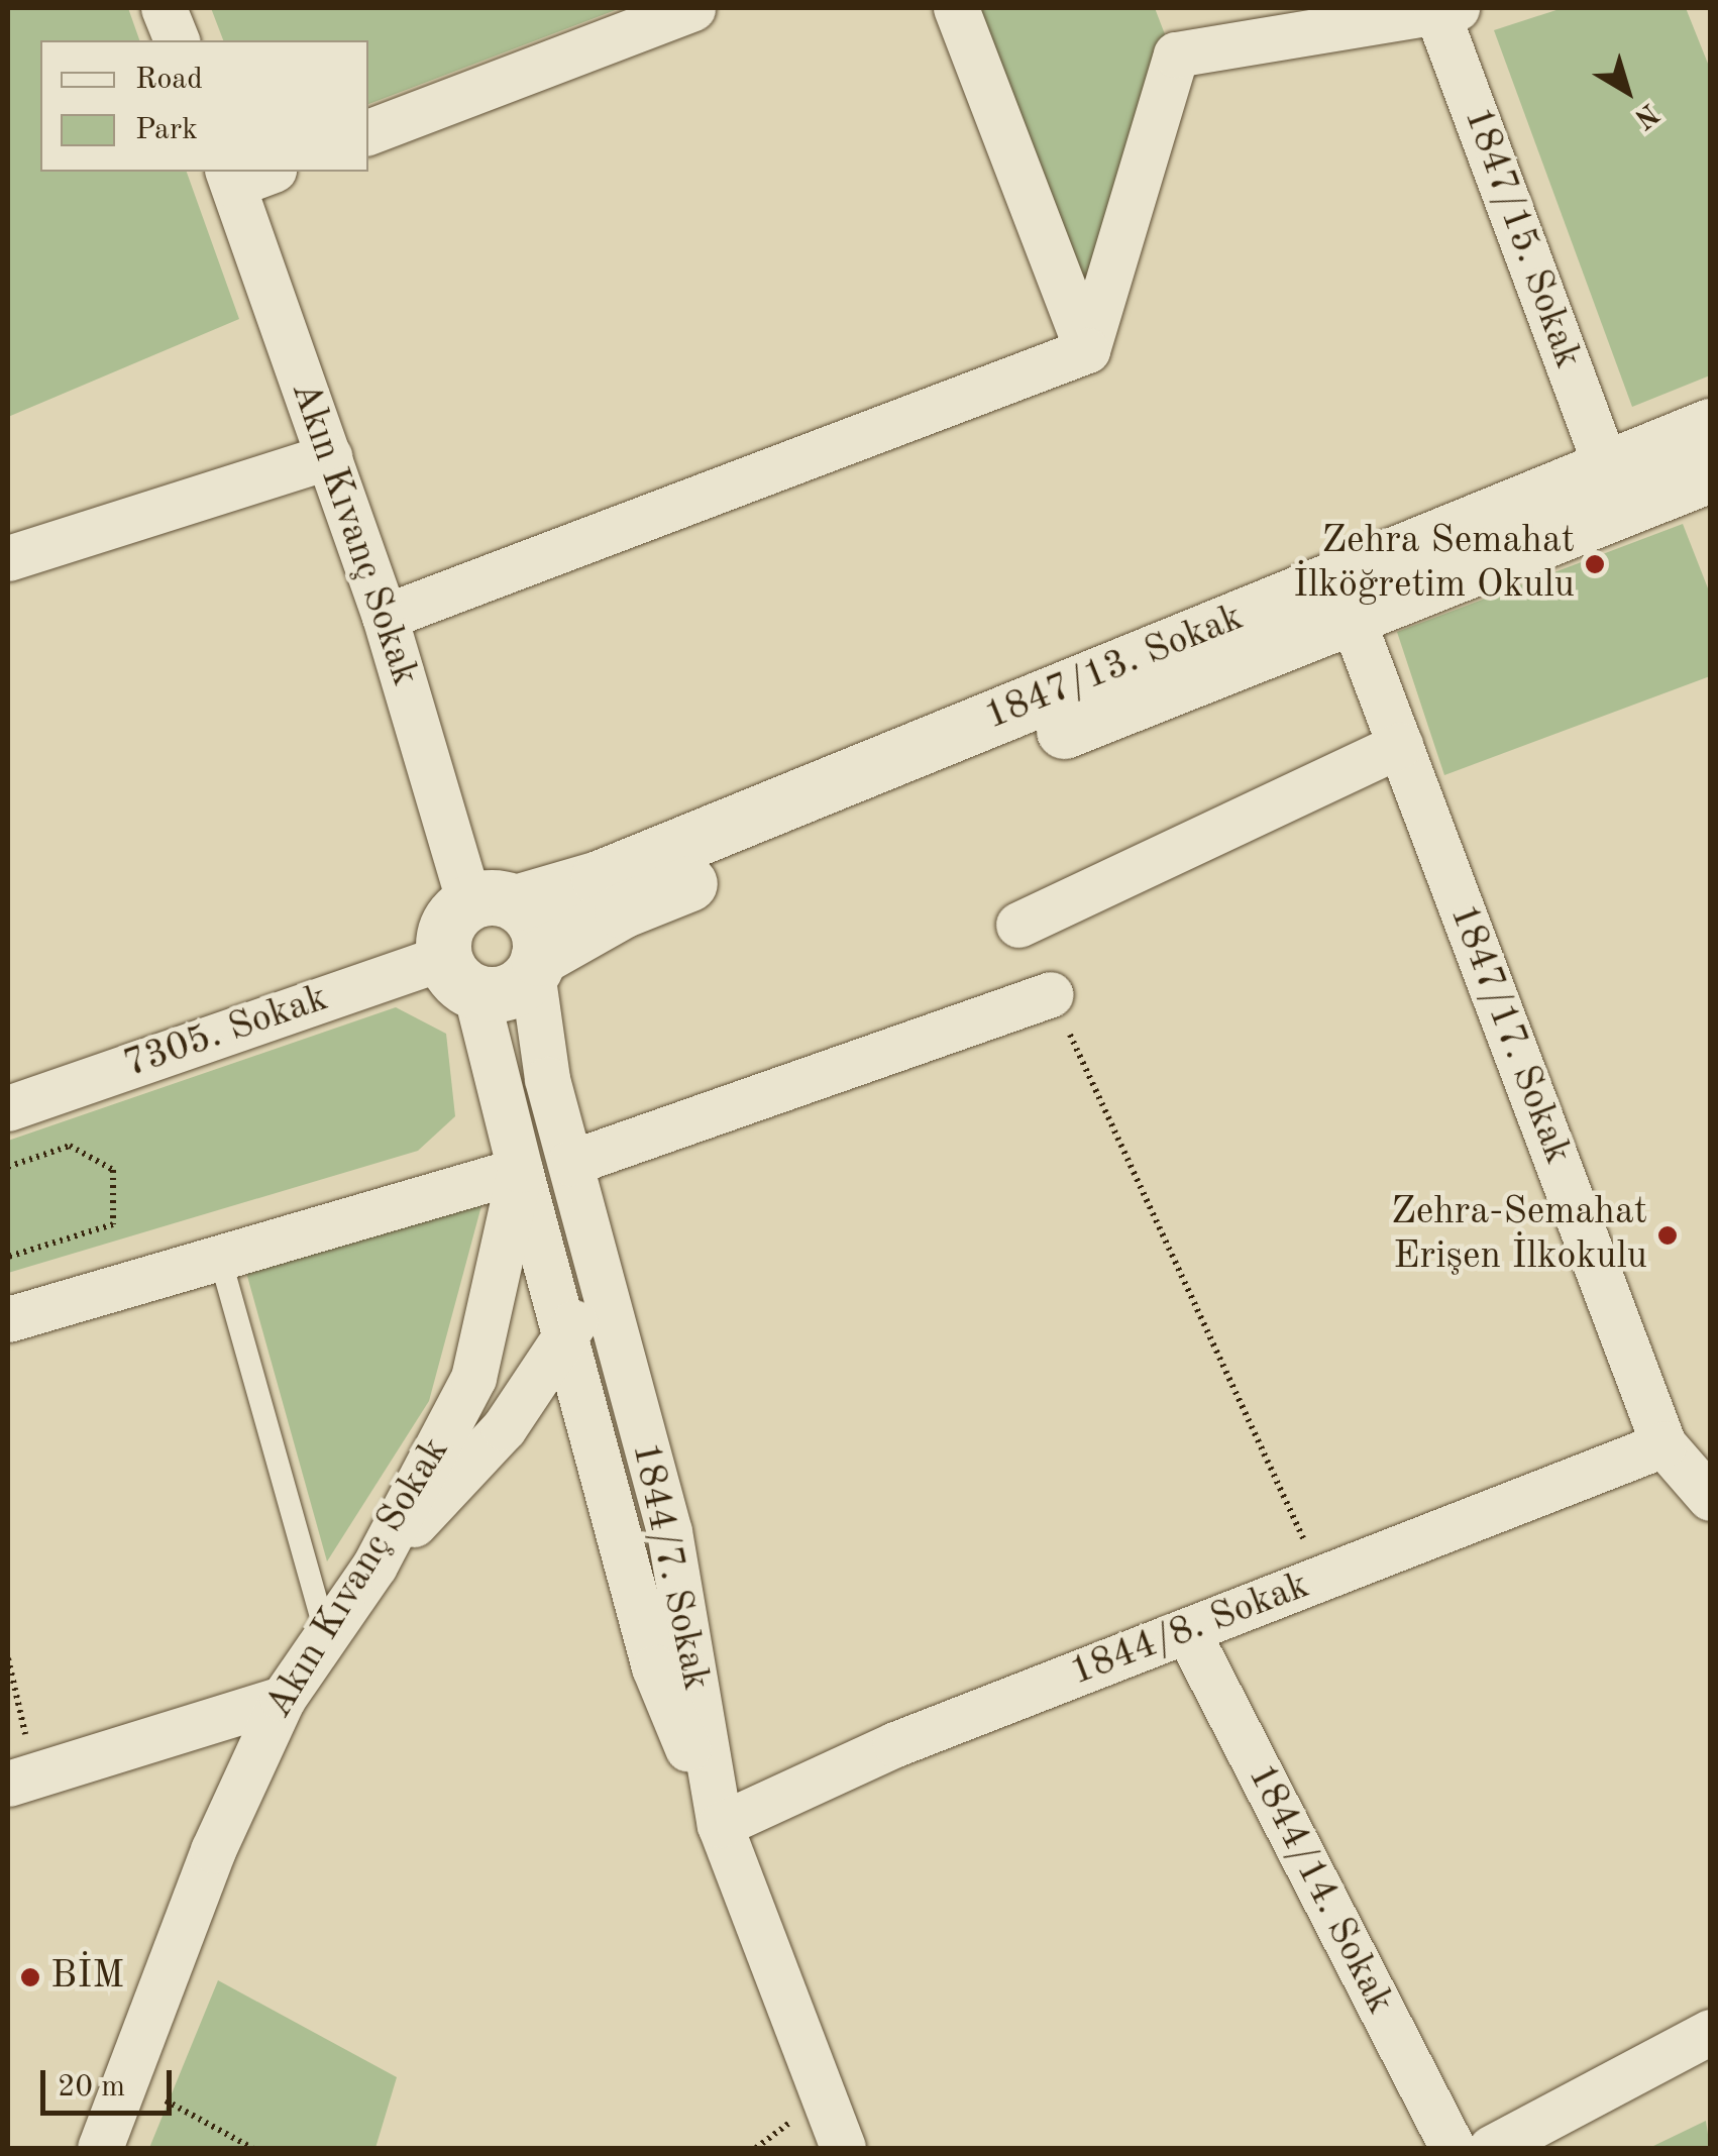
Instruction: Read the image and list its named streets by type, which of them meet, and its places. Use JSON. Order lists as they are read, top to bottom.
{
  "streets": {
    "main road": ["1847/13. Sokak"],
    "street": [
      "1847/15. Sokak",
      "Akın Kıvanç Sokak",
      "7305. Sokak",
      "1847/17. Sokak",
      "1844/7. Sokak",
      "1844/8. Sokak",
      "1844/14. Sokak"
    ]
  },
  "crossings": [
    ["1847/15. Sokak", "1847/13. Sokak"],
    ["Akın Kıvanç Sokak", "1847/13. Sokak"],
    ["Akın Kıvanç Sokak", "7305. Sokak"],
    ["Akın Kıvanç Sokak", "1844/7. Sokak"],
    ["1847/13. Sokak", "7305. Sokak"],
    ["1847/13. Sokak", "1847/17. Sokak"],
    ["1847/13. Sokak", "1844/7. Sokak"],
    ["7305. Sokak", "1844/7. Sokak"],
    ["1847/17. Sokak", "1844/8. Sokak"],
    ["1844/7. Sokak", "1844/8. Sokak"],
    ["1844/8. Sokak", "1844/14. Sokak"]
  ],
  "places": ["Zehra Semahat İlköğretim Okulu", "Zehra-Semahat Erişen İlkokulu", "BİM"],
  "legend": ["Road", "Park"],
  "scale_bar": "20 m",
  "north": "bottom right"
}
